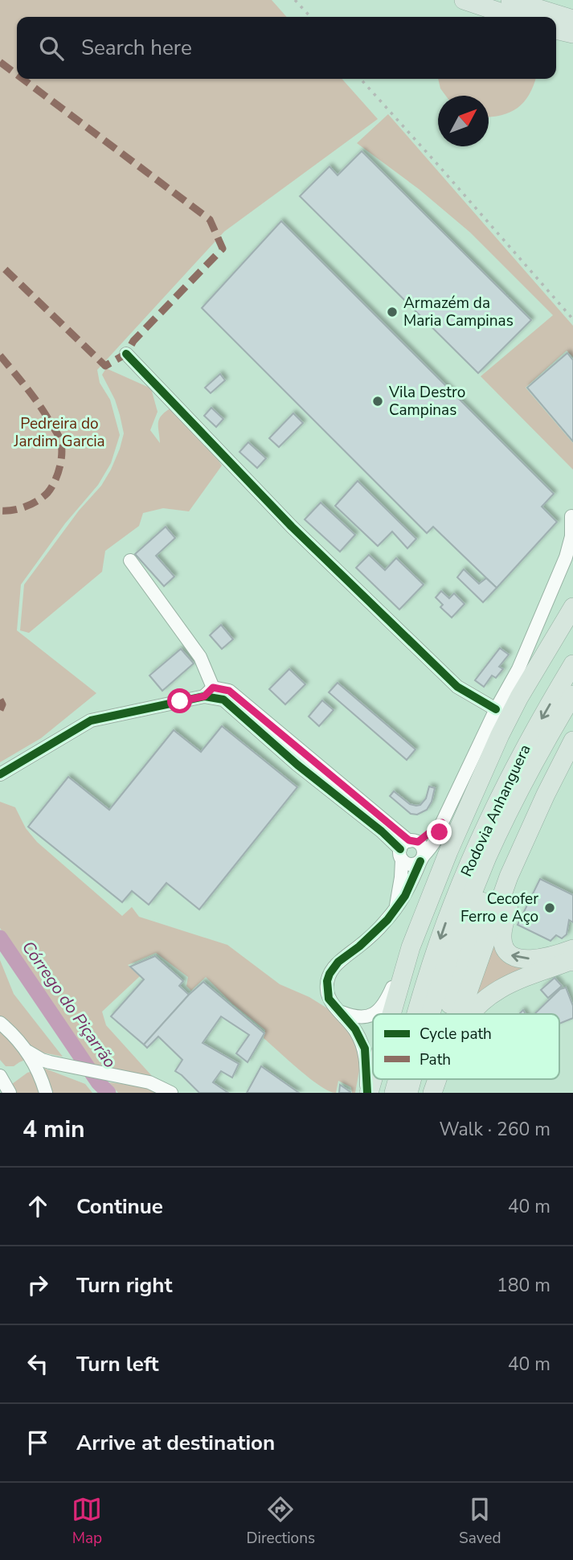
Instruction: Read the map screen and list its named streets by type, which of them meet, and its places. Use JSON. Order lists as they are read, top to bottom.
{
  "streets": {
    "highway": ["Rodovia Anhanguera"]
  },
  "water": ["Córrego do Piçarrão"],
  "parks": ["Pedreira do Jardim Garcia"],
  "places": ["Armazém da Maria Campinas", "Vila Destro Campinas", "Cecofer Ferro e Aço"],
  "legend": ["Cycle path", "Path"],
  "north": "top right",
  "page": {
    "search": "Search here",
    "heading": ["4 min", "Walk · 260 m"],
    "list": [
      ["Continue", "40 m"],
      ["Turn right", "180 m"],
      ["Turn left", "40 m"],
      "Arrive at destination"
    ],
    "nav": ["Map", "Directions", "Saved"]
  }
}
